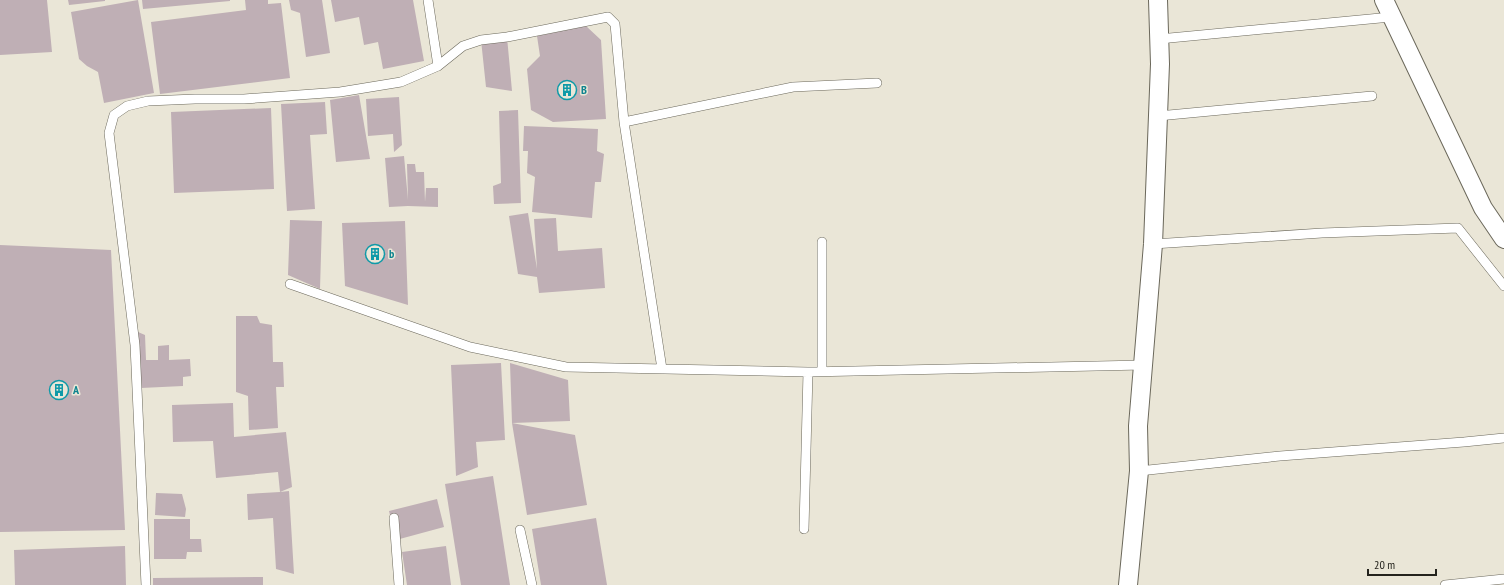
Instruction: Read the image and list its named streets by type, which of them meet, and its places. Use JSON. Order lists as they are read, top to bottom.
{
  "places": {
    "building": ["B", "b", "A"]
  },
  "scale_bar": "20 m"
}
